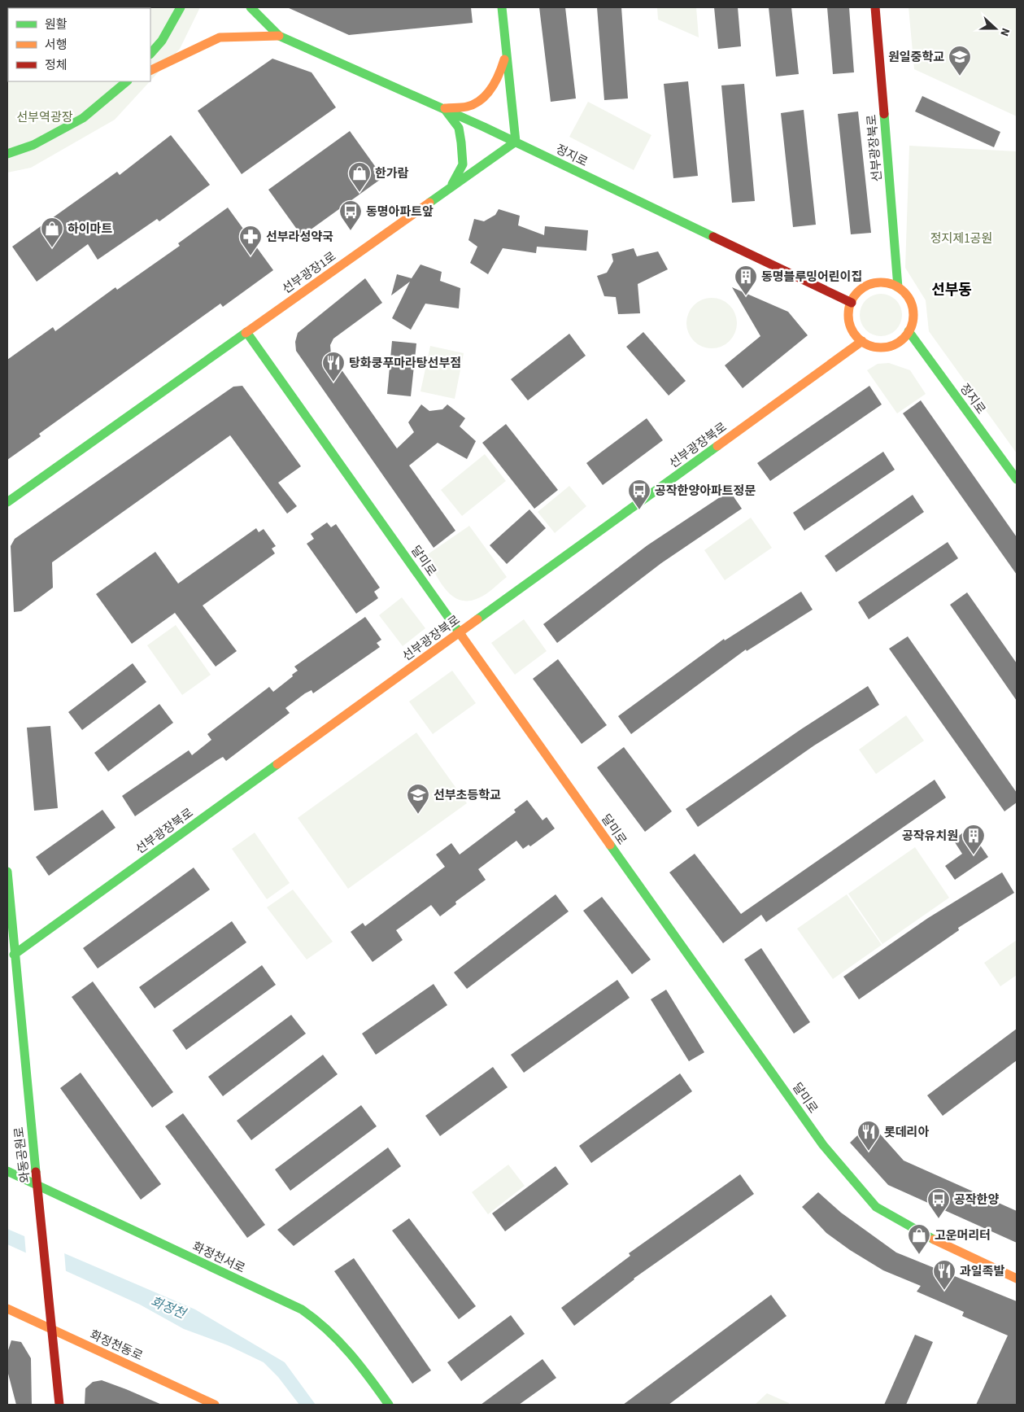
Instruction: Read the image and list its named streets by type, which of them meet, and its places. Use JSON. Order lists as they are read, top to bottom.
{
  "streets": {
    "street": [
      "선부광장북로",
      "정지로",
      "선부광장1로",
      "달미로",
      "와동공원로",
      "화정천서로",
      "화정천동로"
    ]
  },
  "crossings": [
    ["선부광장북로", "정지로"],
    ["선부광장북로", "달미로"],
    ["선부광장북로", "와동공원로"],
    ["정지로", "선부광장1로"],
    ["선부광장1로", "달미로"],
    ["와동공원로", "화정천서로"],
    ["와동공원로", "화정천동로"]
  ],
  "districts": ["선부동"],
  "water": ["화정천"],
  "parks": ["선부역광장", "정지제1공원"],
  "places": {
    "school or university": ["원일중학교", "선부초등학교"],
    "shop": ["한가람", "하이마트", "고운머리터"],
    "bus stop": ["동명아파트앞", "공작한양아파트정문", "공작한양"],
    "pharmacy": ["선부라성약국"],
    "building": ["동명블루밍어린이집", "공작유치원"],
    "restaurant": ["탕화쿵푸마라탕선부점", "롯데리아", "과일족발"]
  },
  "legend": ["원활", "서행", "정체"],
  "north": "right"
}
